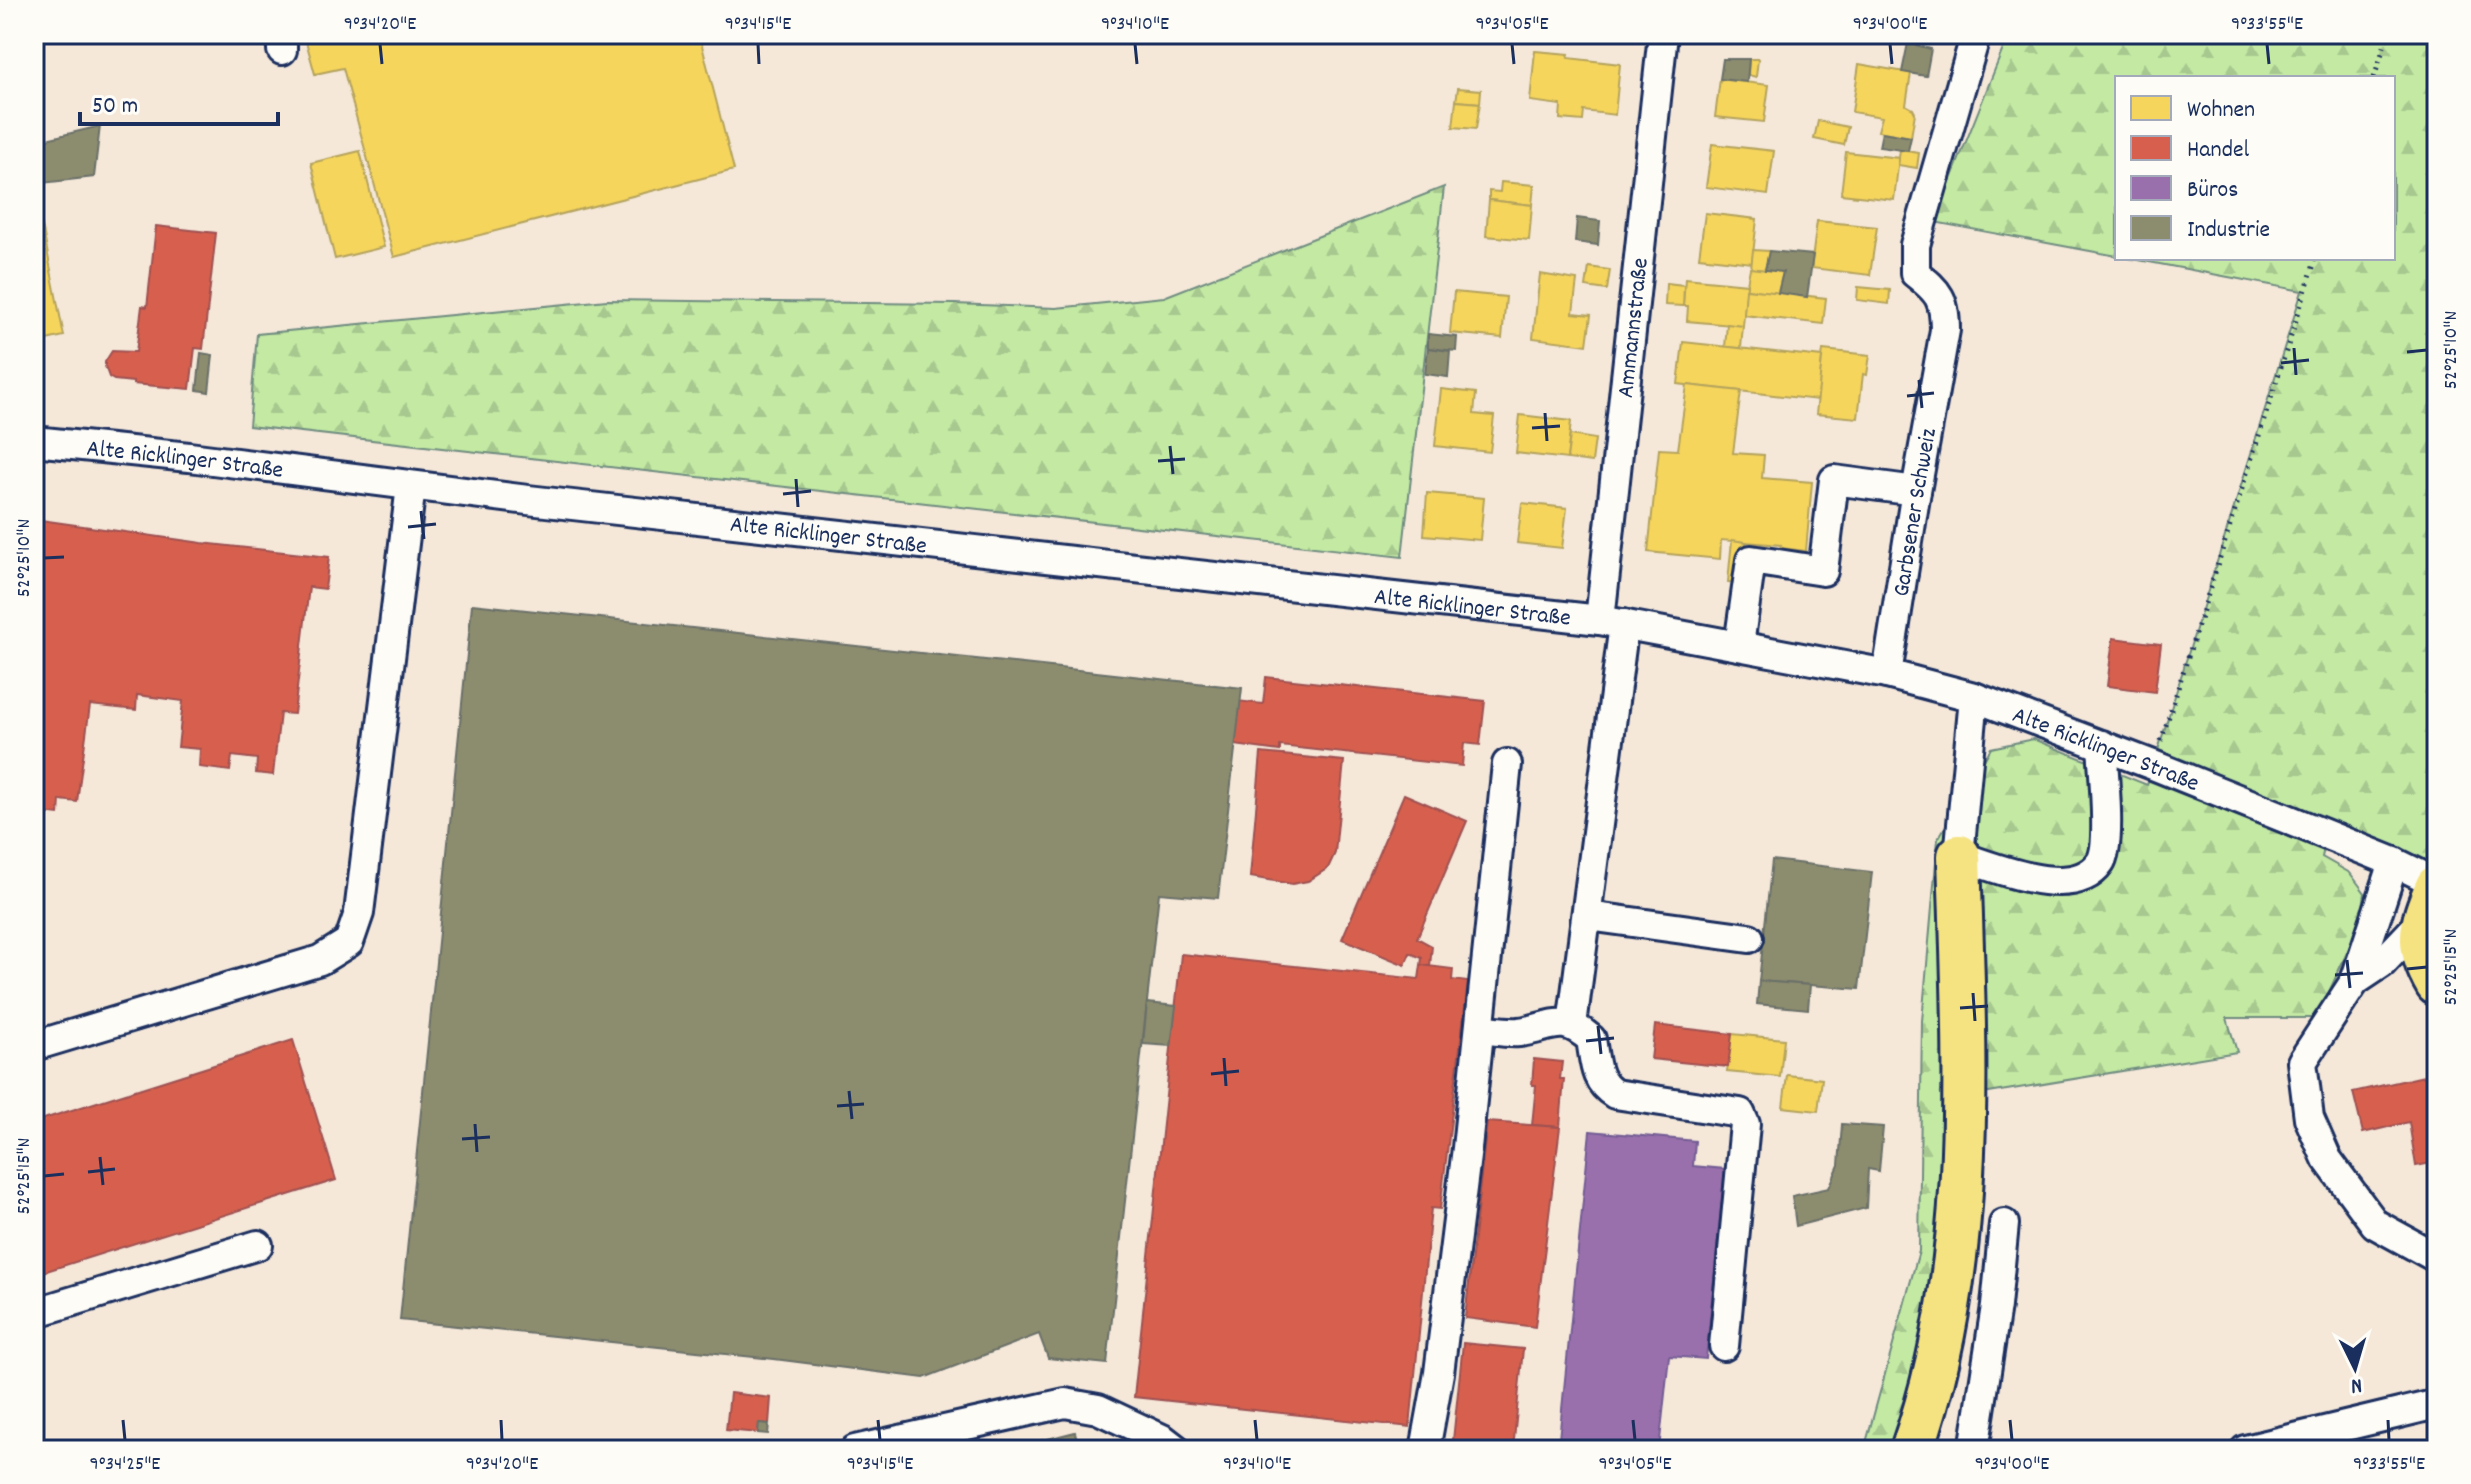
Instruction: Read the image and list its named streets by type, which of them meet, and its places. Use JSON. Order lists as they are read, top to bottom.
{
  "streets": {
    "street": ["Ammannstraße", "Alte Ricklinger Straße", "Garbsener Schweiz"]
  },
  "crossings": [
    ["Ammannstraße", "Alte Ricklinger Straße"],
    ["Alte Ricklinger Straße", "Garbsener Schweiz"]
  ],
  "legend": [
    "Wohnen",
    "Handel",
    "Büros",
    "Industrie"
  ],
  "scale_bar": "50 m",
  "north": "bottom",
  "coordinates": [
    "9°34'20\"E",
    "9°34'15\"E",
    "9°34'10\"E",
    "9°34'05\"E",
    "9°34'00\"E",
    "9°33'55\"E",
    "52°25'10\"N",
    "52°25'15\"N",
    "9°34'25\"E"
  ]
}
